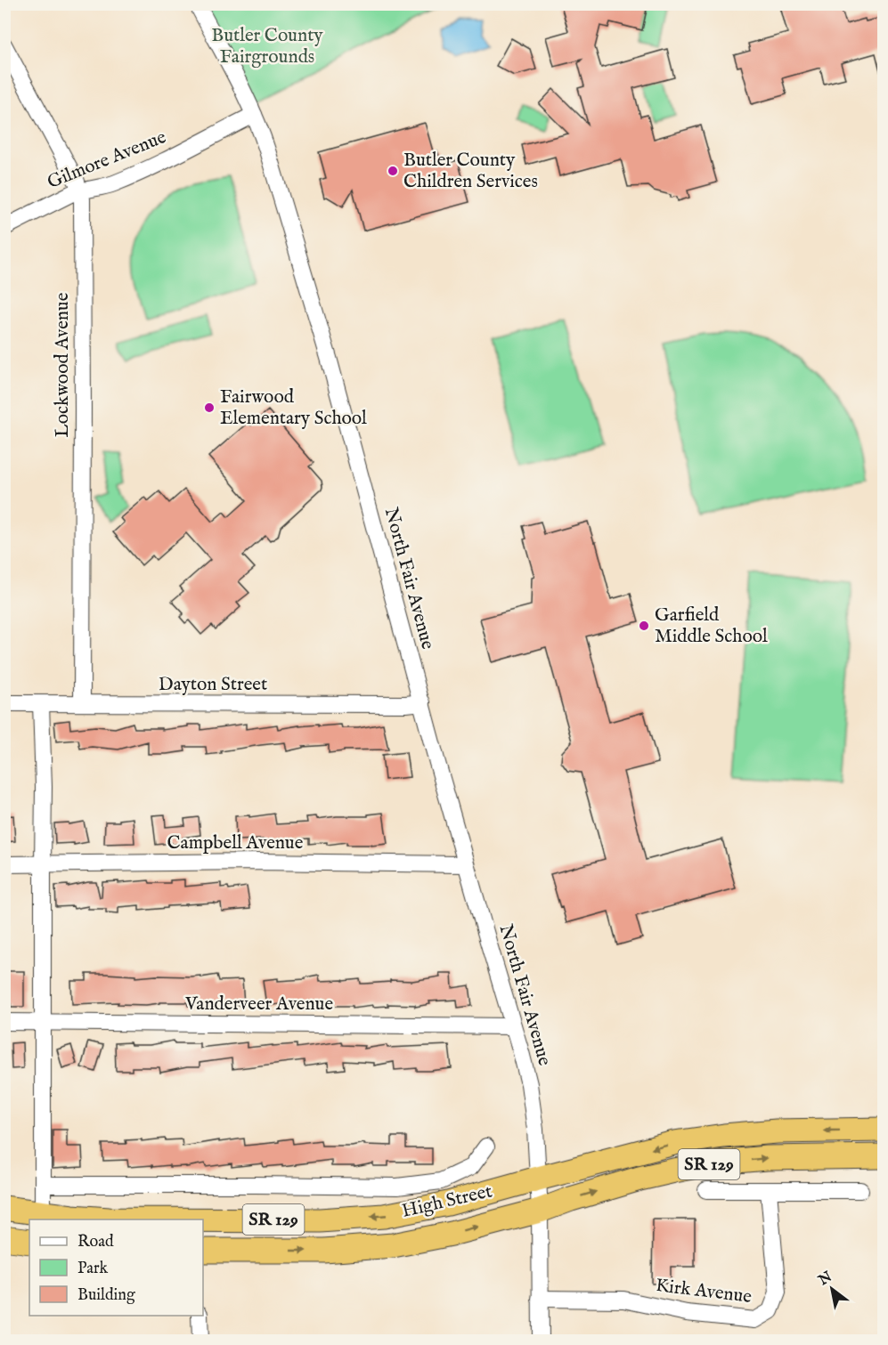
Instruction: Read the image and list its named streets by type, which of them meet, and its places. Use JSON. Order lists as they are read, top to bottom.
{
  "streets": {
    "highway": ["SR 129", "High Street"],
    "street": [
      "Gilmore Avenue",
      "Lockwood Avenue",
      "North Fair Avenue",
      "Dayton Street",
      "Campbell Avenue",
      "Vanderveer Avenue",
      "Kirk Avenue"
    ]
  },
  "crossings": [
    ["Gilmore Avenue", "Lockwood Avenue"],
    ["Gilmore Avenue", "North Fair Avenue"],
    ["Lockwood Avenue", "Dayton Street"],
    ["North Fair Avenue", "Dayton Street"],
    ["North Fair Avenue", "Campbell Avenue"],
    ["North Fair Avenue", "Vanderveer Avenue"],
    ["North Fair Avenue", "High Street"],
    ["North Fair Avenue", "Kirk Avenue"]
  ],
  "parks": ["Butler County Fairgrounds"],
  "places": ["Butler County Children Services", "Fairwood Elementary School", "Garfield Middle School"],
  "legend": ["Road", "Park", "Building"],
  "north": "top left"
}
